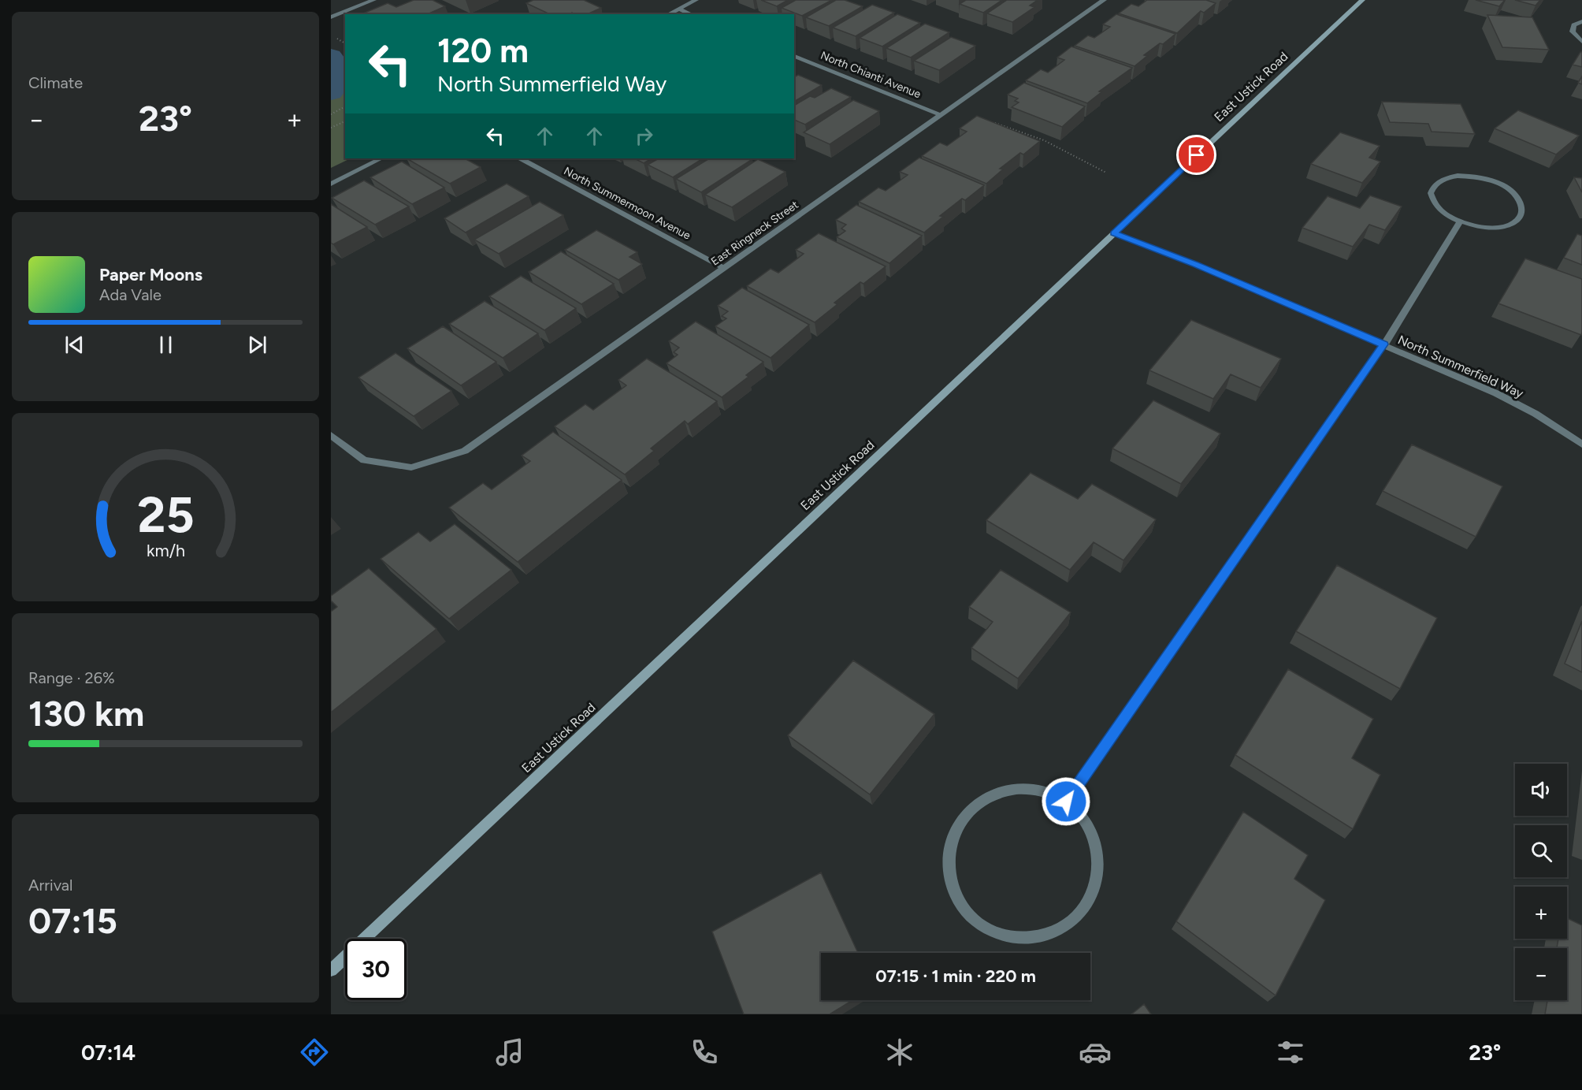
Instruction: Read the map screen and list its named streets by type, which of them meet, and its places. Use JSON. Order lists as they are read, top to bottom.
{
  "streets": {
    "main road": ["East Ustick Road"],
    "street": [
      "North Chianti Avenue",
      "North Summermoon Avenue",
      "East Ringneck Street",
      "North Summerfield Way"
    ]
  },
  "crossings": [
    ["North Chianti Avenue", "East Ringneck Street"],
    ["East Ustick Road", "North Summerfield Way"],
    ["North Summermoon Avenue", "East Ringneck Street"]
  ],
  "page": {
    "tile": [
      "Climate",
      ["Range · 26%", "130 km"],
      ["Arrival", "07:15"]
    ],
    "turn": ["120 m", "North Summerfield Way"],
    "heat": ["−", "23°", "+"],
    "song": ["Paper Moons", "Ada Vale"],
    "map_buttons": ["+", "−"],
    "limit": "30",
    "trip": "07:15 · 1 min · 220 m",
    "tabs": ["07:14", "23°"],
    "gauge": ["25", "km/h"]
  }
}
